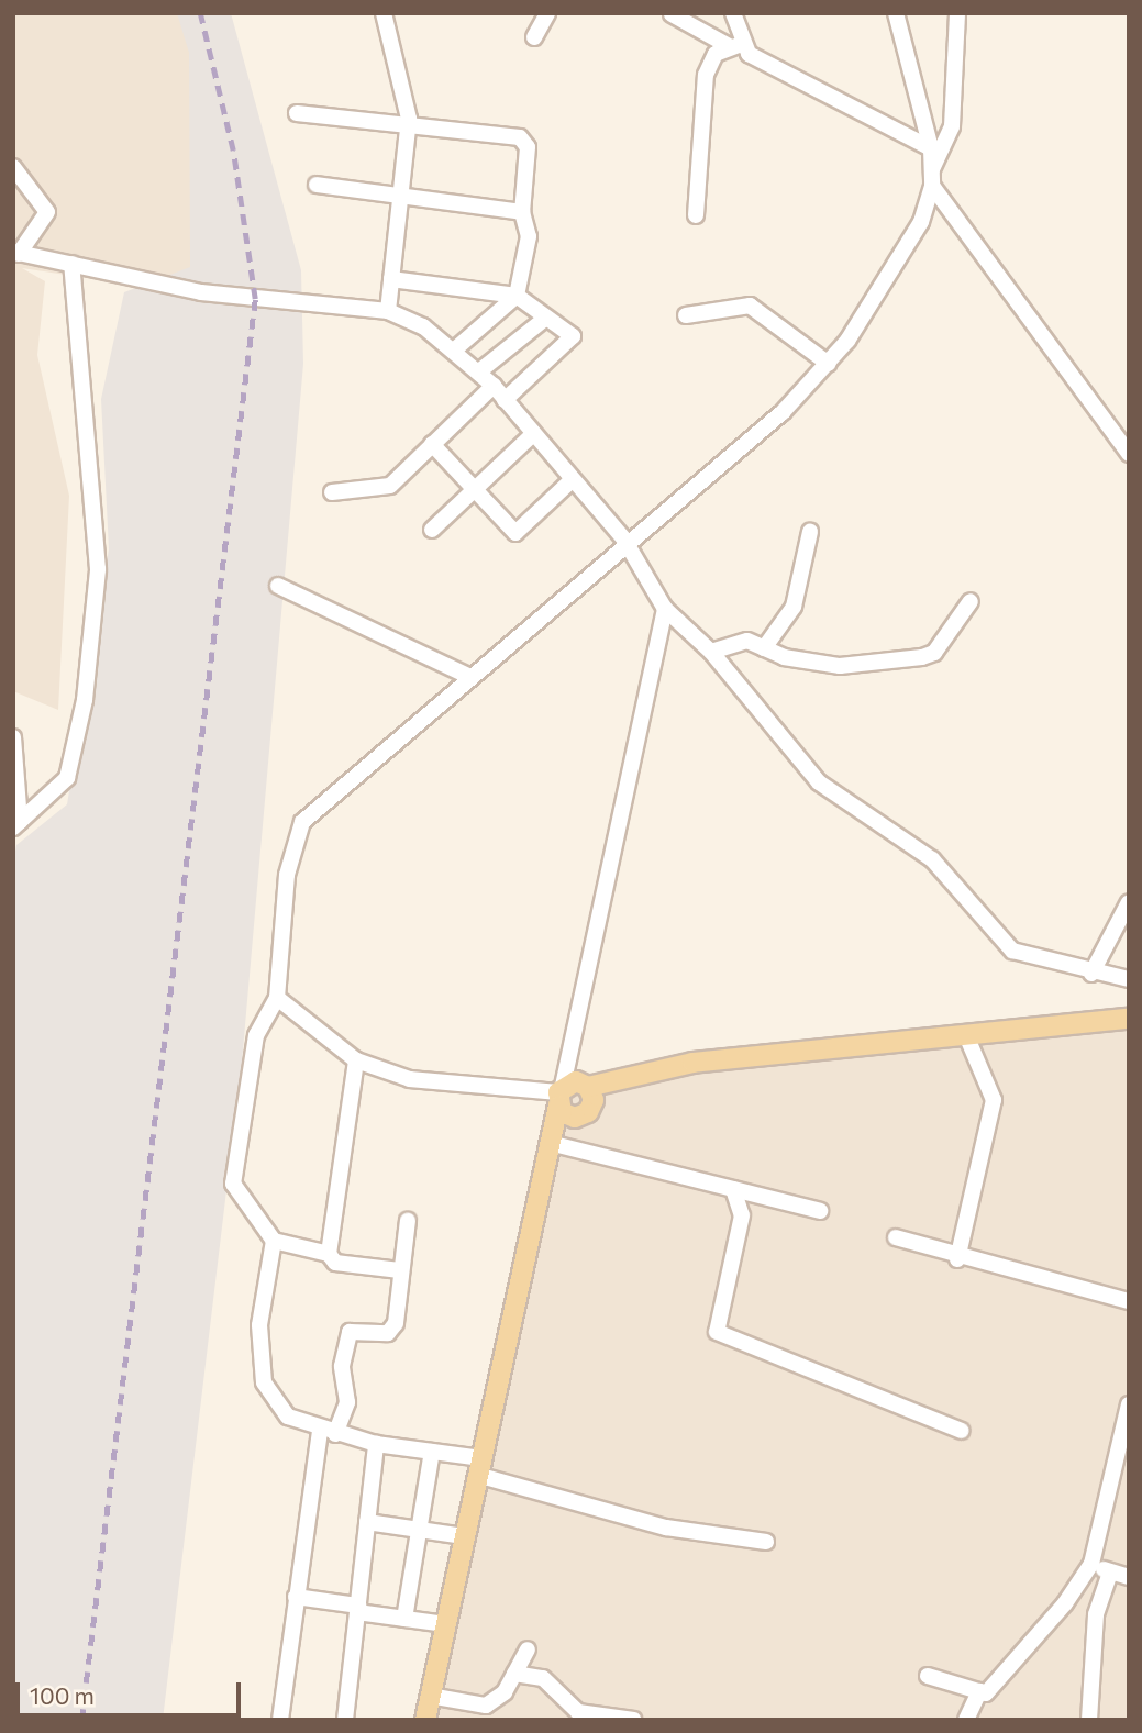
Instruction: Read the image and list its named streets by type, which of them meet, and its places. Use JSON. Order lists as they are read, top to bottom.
{
  "scale_bar": "100 m"
}
